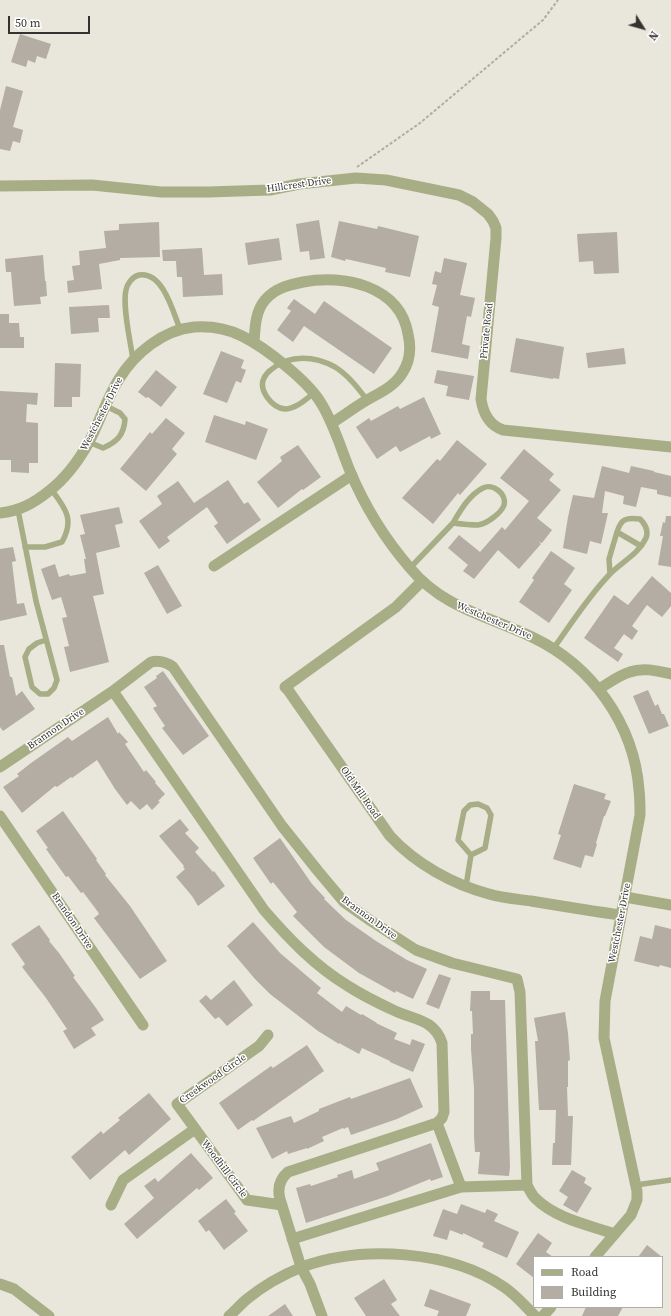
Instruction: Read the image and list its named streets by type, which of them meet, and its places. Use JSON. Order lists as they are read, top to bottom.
{
  "streets": {
    "street": [
      "Hillcrest Drive",
      "Private Road",
      "Westchester Drive",
      "Brannon Drive",
      "Old Mill Road",
      "Brandon Drive",
      "Creekwood Circle",
      "Woodhill Circle"
    ]
  },
  "crossings": [
    ["Hillcrest Drive", "Private Road"],
    ["Westchester Drive", "Old Mill Road"],
    ["Creekwood Circle", "Woodhill Circle"]
  ],
  "legend": ["Road", "Building"],
  "scale_bar": "50 m",
  "north": "bottom right"
}
